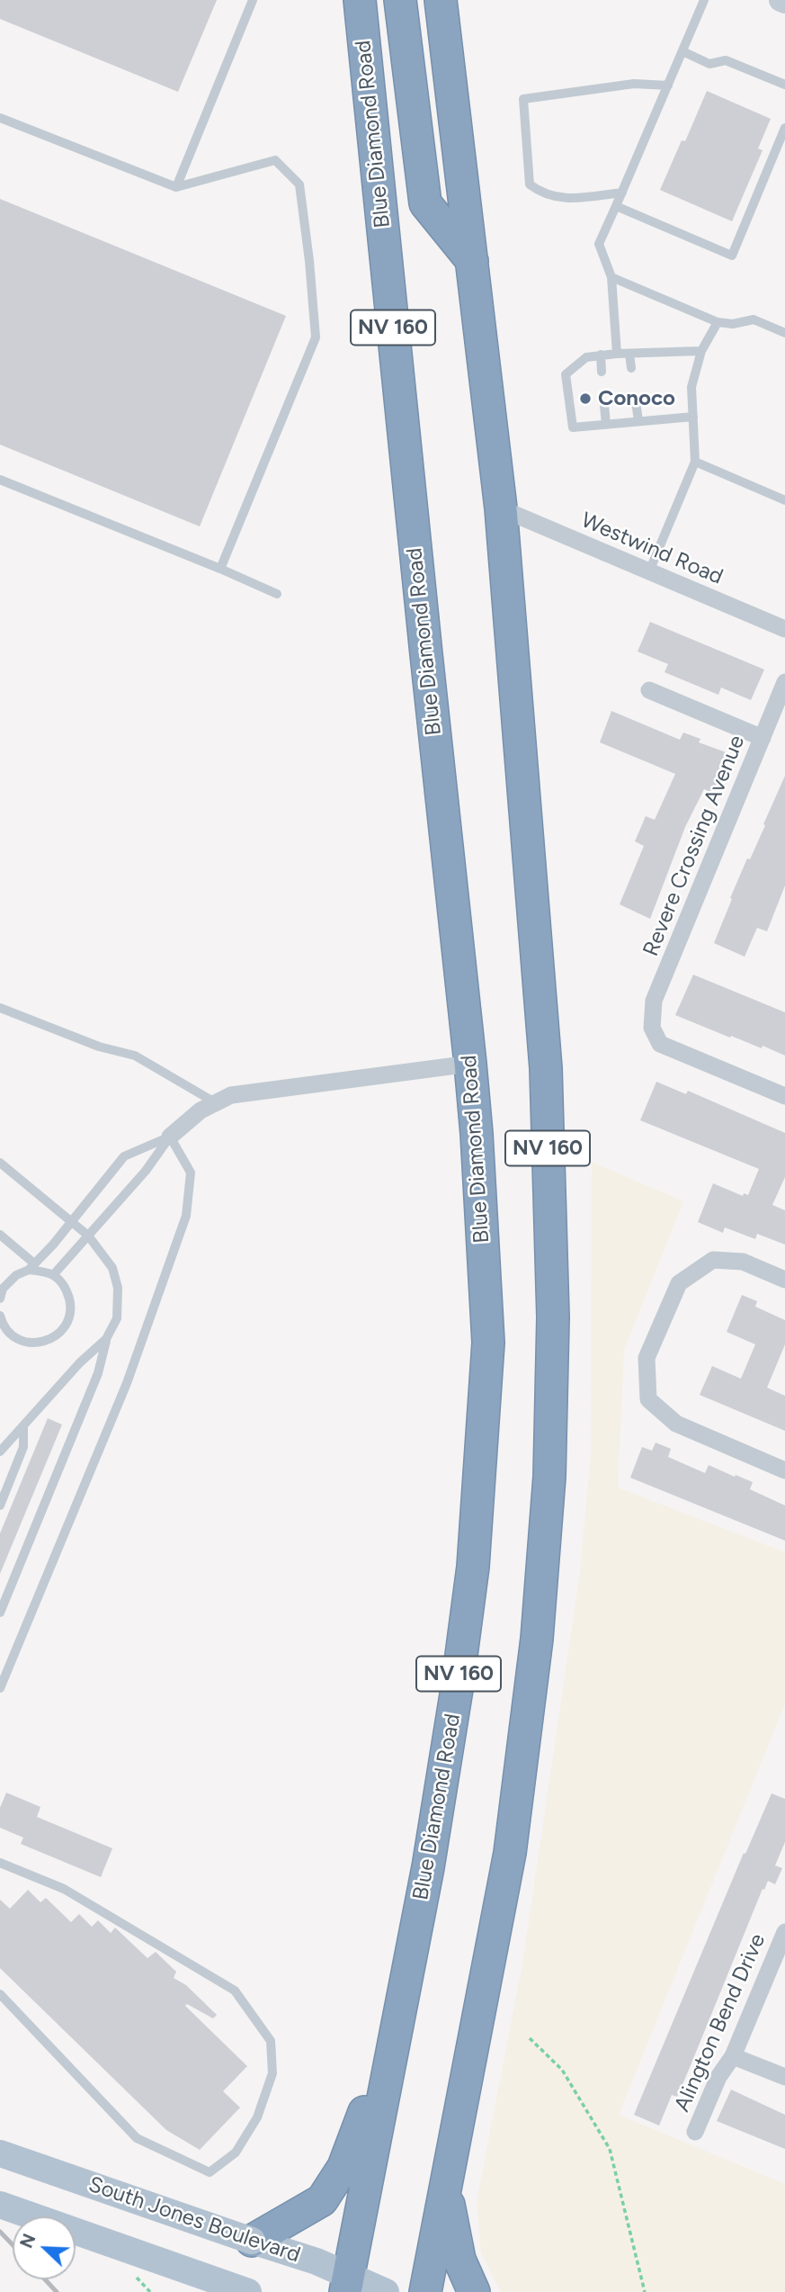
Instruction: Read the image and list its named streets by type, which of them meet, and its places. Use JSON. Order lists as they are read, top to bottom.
{
  "streets": {
    "highway": ["Blue Diamond Road", "NV 160"],
    "main road": ["South Jones Boulevard"],
    "street": ["Westwind Road", "Revere Crossing Avenue", "Alington Bend Drive"]
  },
  "crossings": [
    ["Blue Diamond Road", "South Jones Boulevard"],
    ["NV 160", "Westwind Road"]
  ],
  "places": ["Conoco"],
  "north": "top left"
}
